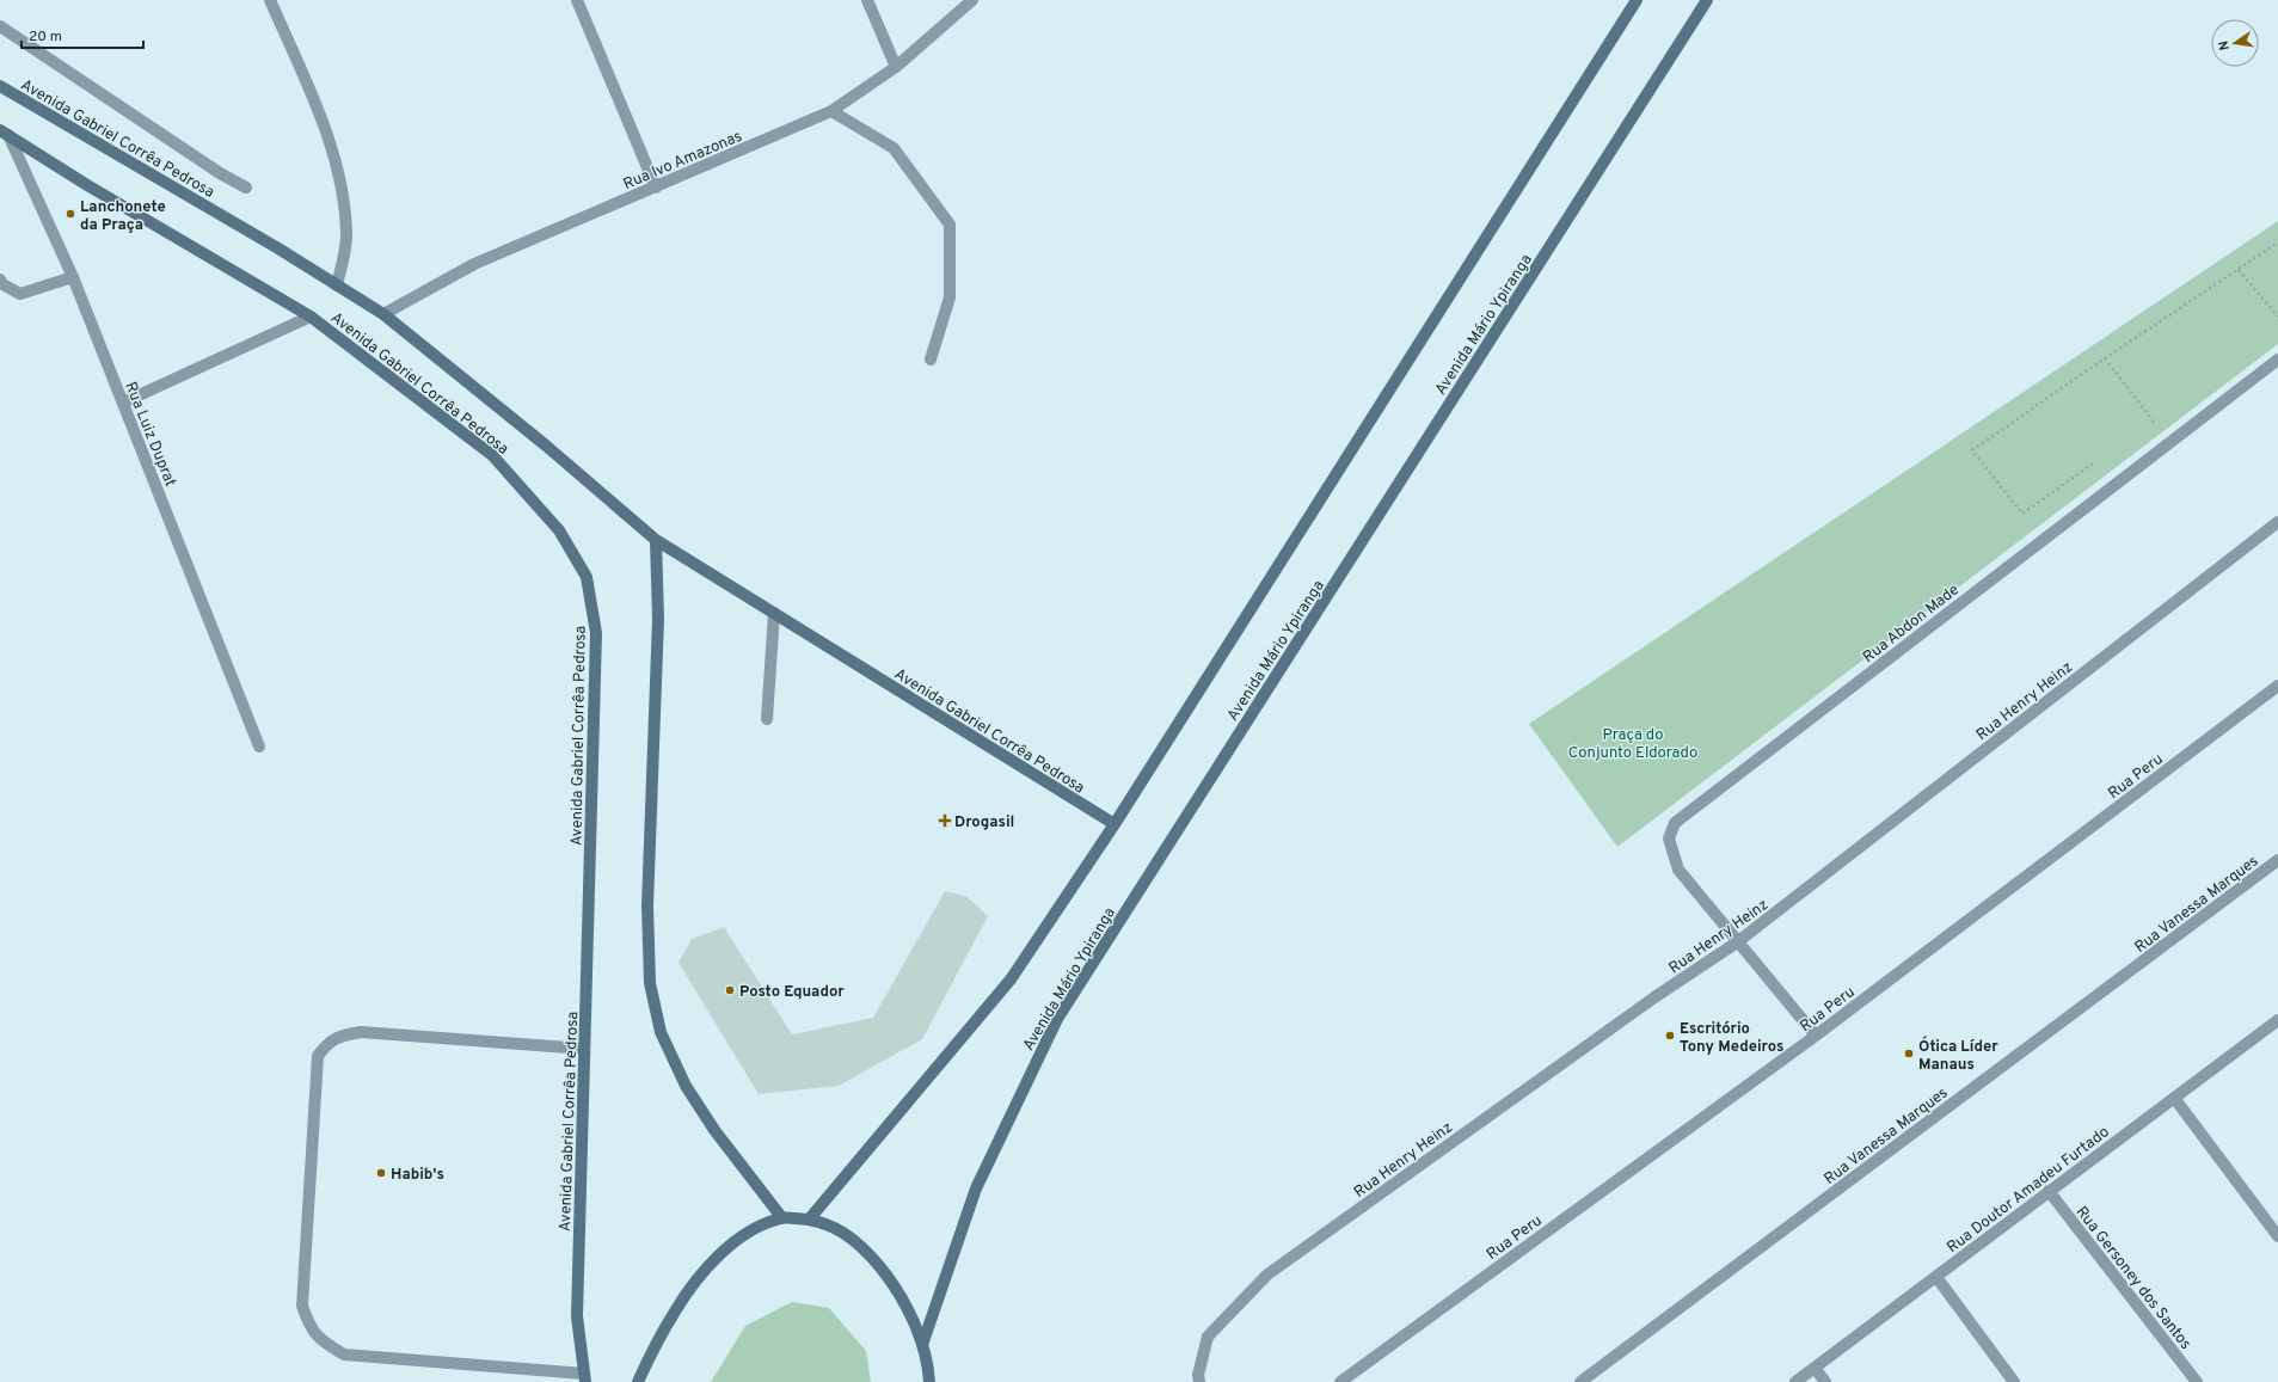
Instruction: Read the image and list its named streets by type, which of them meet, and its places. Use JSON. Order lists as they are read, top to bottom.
{
  "streets": {
    "street": [
      "Avenida Gabriel Corrêa Pedrosa",
      "Rua Ivo Amazonas",
      "Avenida Mário Ypiranga",
      "Rua Luiz Duprat",
      "Rua Abdon Made",
      "Rua Henry Heinz",
      "Rua Peru",
      "Rua Vanessa Marques",
      "Rua Doutor Amadeu Furtado",
      "Rua Gersoney dos Santos"
    ]
  },
  "crossings": [
    ["Avenida Gabriel Corrêa Pedrosa", "Rua Ivo Amazonas"],
    ["Avenida Gabriel Corrêa Pedrosa", "Rua Luiz Duprat"],
    ["Rua Abdon Made", "Rua Henry Heinz"],
    ["Rua Abdon Made", "Rua Peru"],
    ["Rua Doutor Amadeu Furtado", "Rua Gersoney dos Santos"]
  ],
  "parks": ["Praça do Conjunto Eldorado"],
  "places": {
    "other": [
      "Lanchonete da Praça",
      "Posto Equador",
      "Escritório Tony Medeiros",
      "Ótica Líder Manaus",
      "Habib's"
    ],
    "health": ["Drogasil"]
  },
  "scale_bar": "20 m",
  "north": "left"
}
